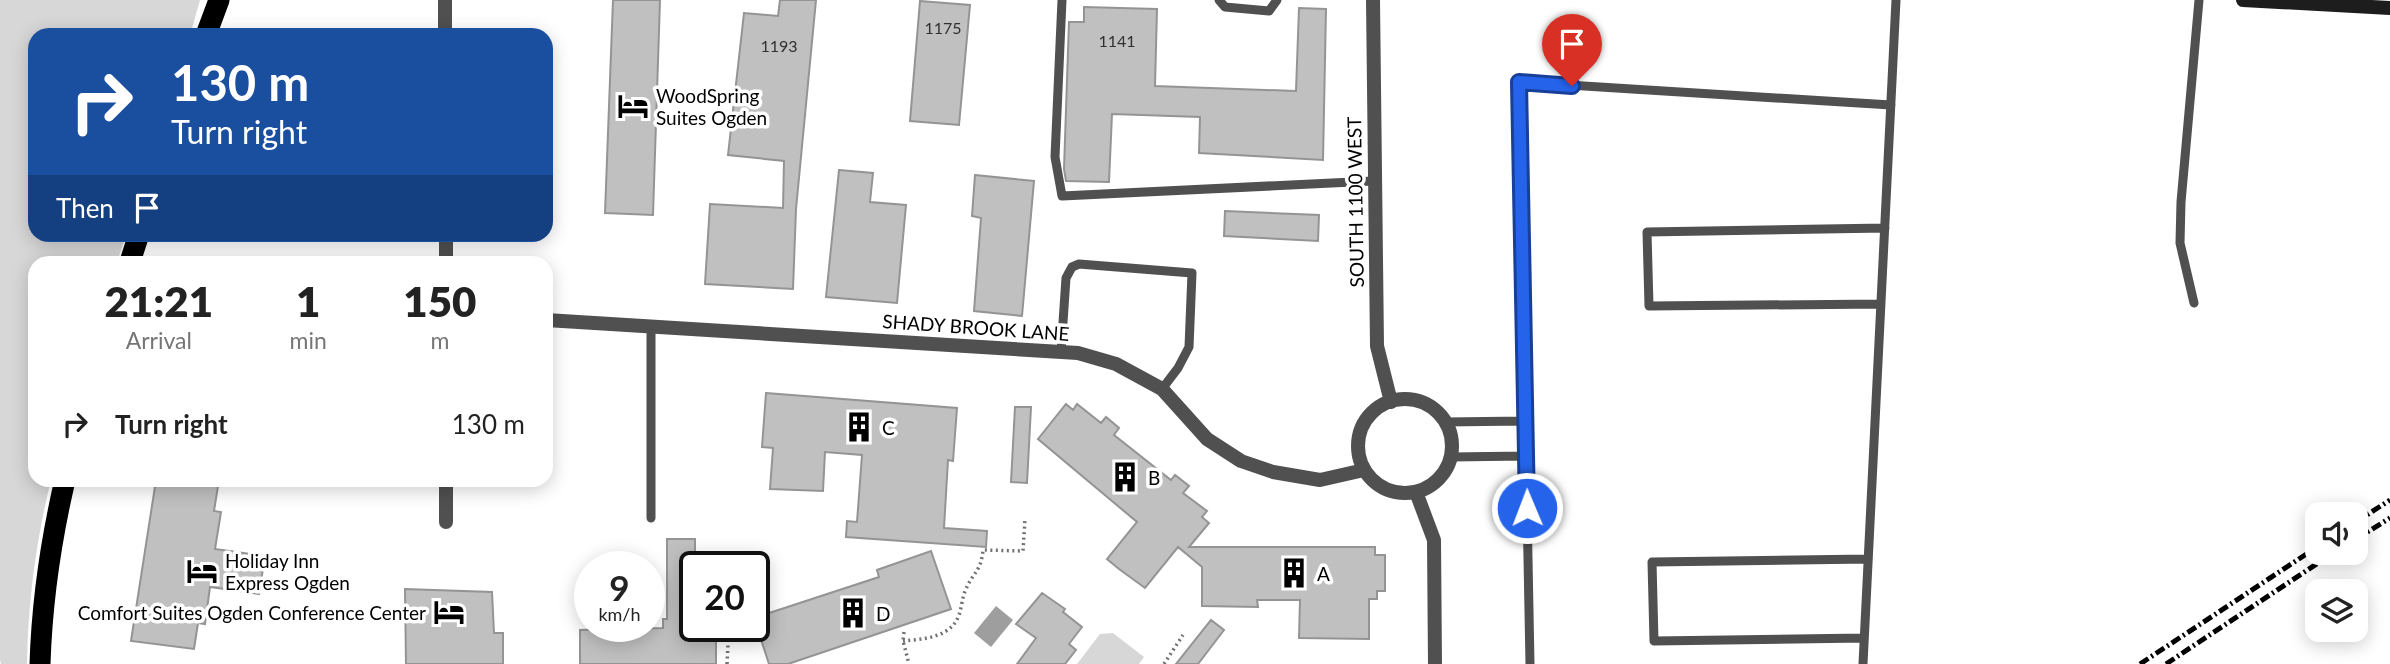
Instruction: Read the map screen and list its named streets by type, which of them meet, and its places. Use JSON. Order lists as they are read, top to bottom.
{
  "streets": {
    "street": ["SOUTH 1100 WEST", "SHADY BROOK LANE"]
  },
  "crossings": [
    ["SOUTH 1100 WEST", "SHADY BROOK LANE"]
  ],
  "places": {
    "hotel": ["WoodSpring Suites Ogden", "Holiday Inn Express Ogden", "Comfort Suites Ogden Conference Center"],
    "building": [
      "C",
      "B",
      "A",
      "D"
    ]
  },
  "house_numbers": ["1175", "1141", "1193"],
  "page": {
    "turn": ["130 m", "Turn right"],
    "then": "Then",
    "eta": [
      "21:21",
      "Arrival",
      "1",
      "min",
      "150",
      "m"
    ],
    "list": [
      {
        "name": "Turn right",
        "value": "130 m"
      }
    ],
    "speed": "9 km/h",
    "limit": "20"
  }
}
